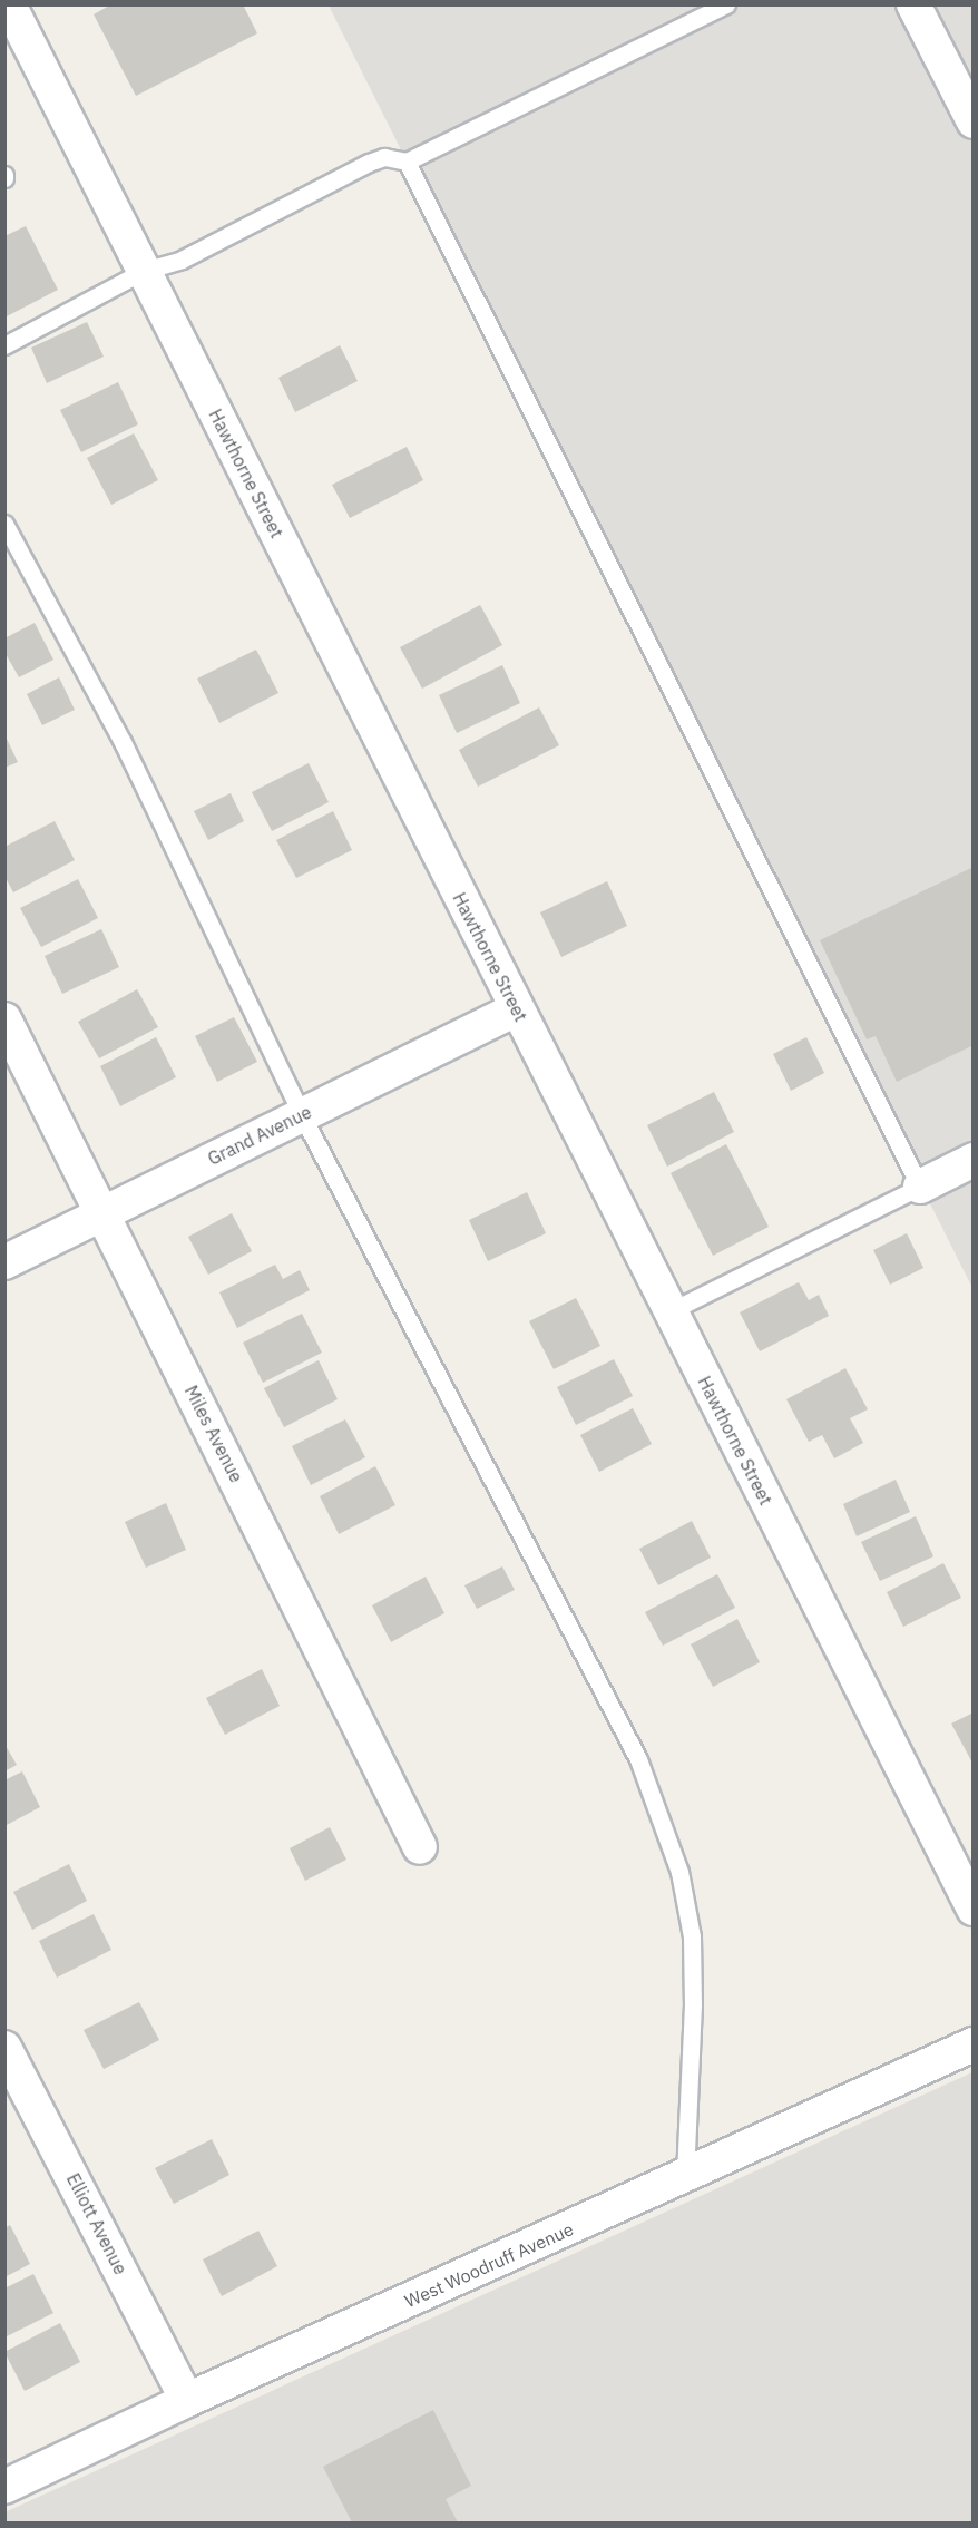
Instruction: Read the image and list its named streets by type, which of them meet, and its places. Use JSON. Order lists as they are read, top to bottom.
{
  "streets": {
    "street": [
      "Hawthorne Street",
      "Grand Avenue",
      "Miles Avenue",
      "Elliott Avenue",
      "West Woodruff Avenue"
    ]
  },
  "crossings": [
    ["Hawthorne Street", "Grand Avenue"],
    ["Grand Avenue", "Miles Avenue"],
    ["Elliott Avenue", "West Woodruff Avenue"]
  ]
}
